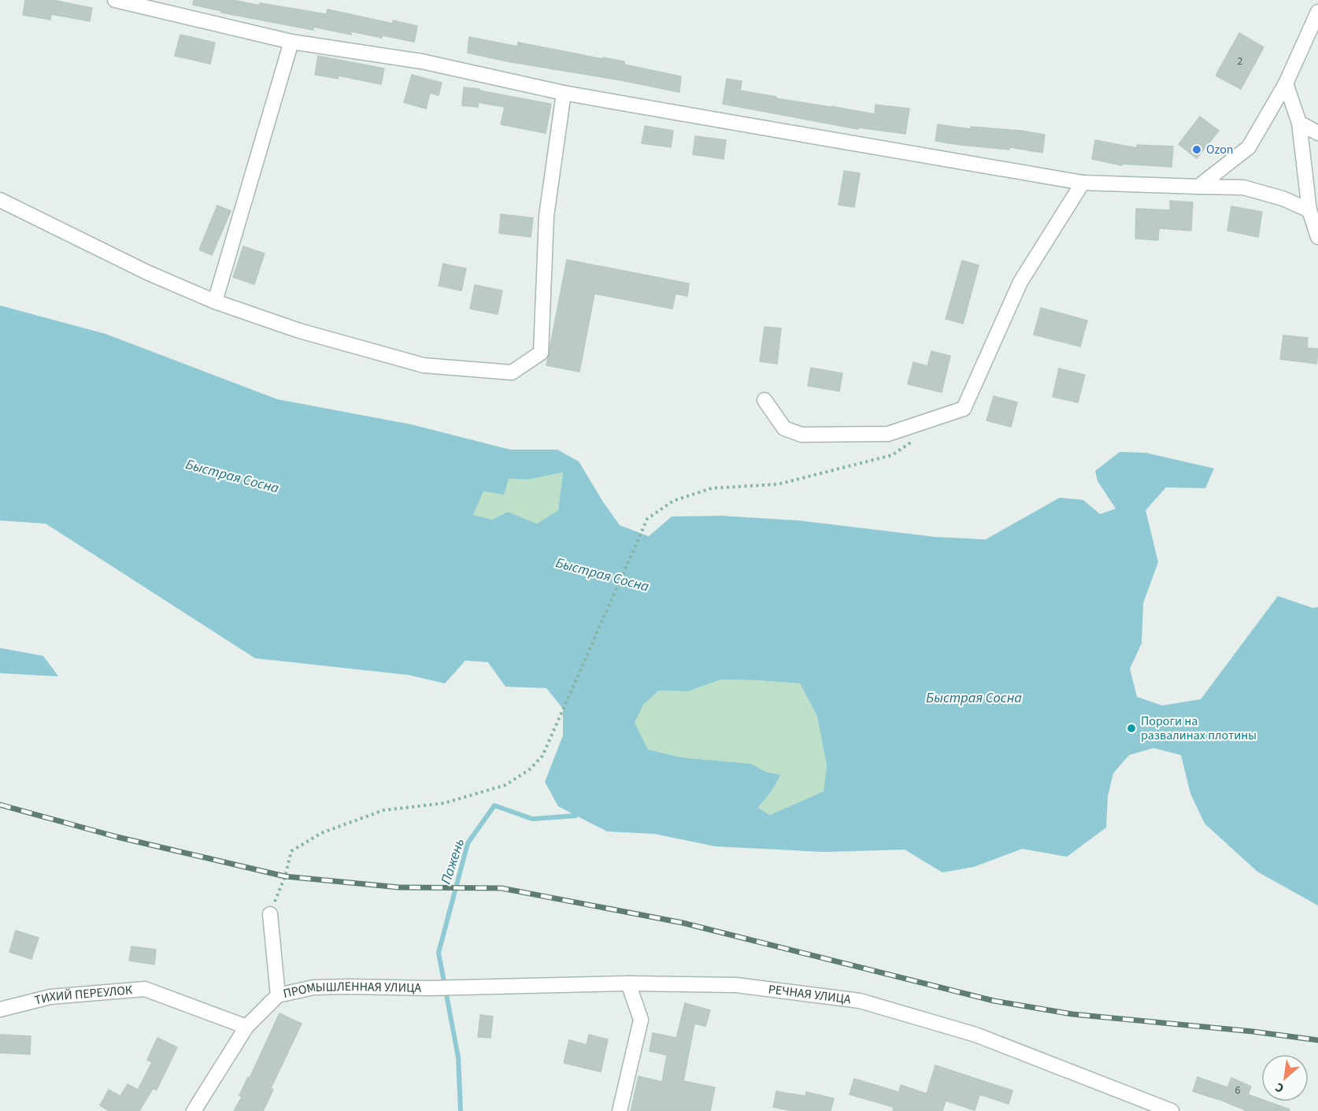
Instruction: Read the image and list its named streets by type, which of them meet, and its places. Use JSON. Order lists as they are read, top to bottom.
{
  "streets": {
    "street": ["ПРОМЫШЛЕННАЯ УЛИЦА", "РЕЧНАЯ УЛИЦА", "ТИХИЙ ПЕРЕУЛОК"]
  },
  "crossings": [
    ["ПРОМЫШЛЕННАЯ УЛИЦА", "РЕЧНАЯ УЛИЦА"],
    ["ПРОМЫШЛЕННАЯ УЛИЦА", "ТИХИЙ ПЕРЕУЛОК"]
  ],
  "water": ["Быстрая Сосна", "Пажень"],
  "places": ["Ozon", "Пороги на развалинах плотины"],
  "house_numbers": ["2", "6"],
  "north": "bottom left"
}
